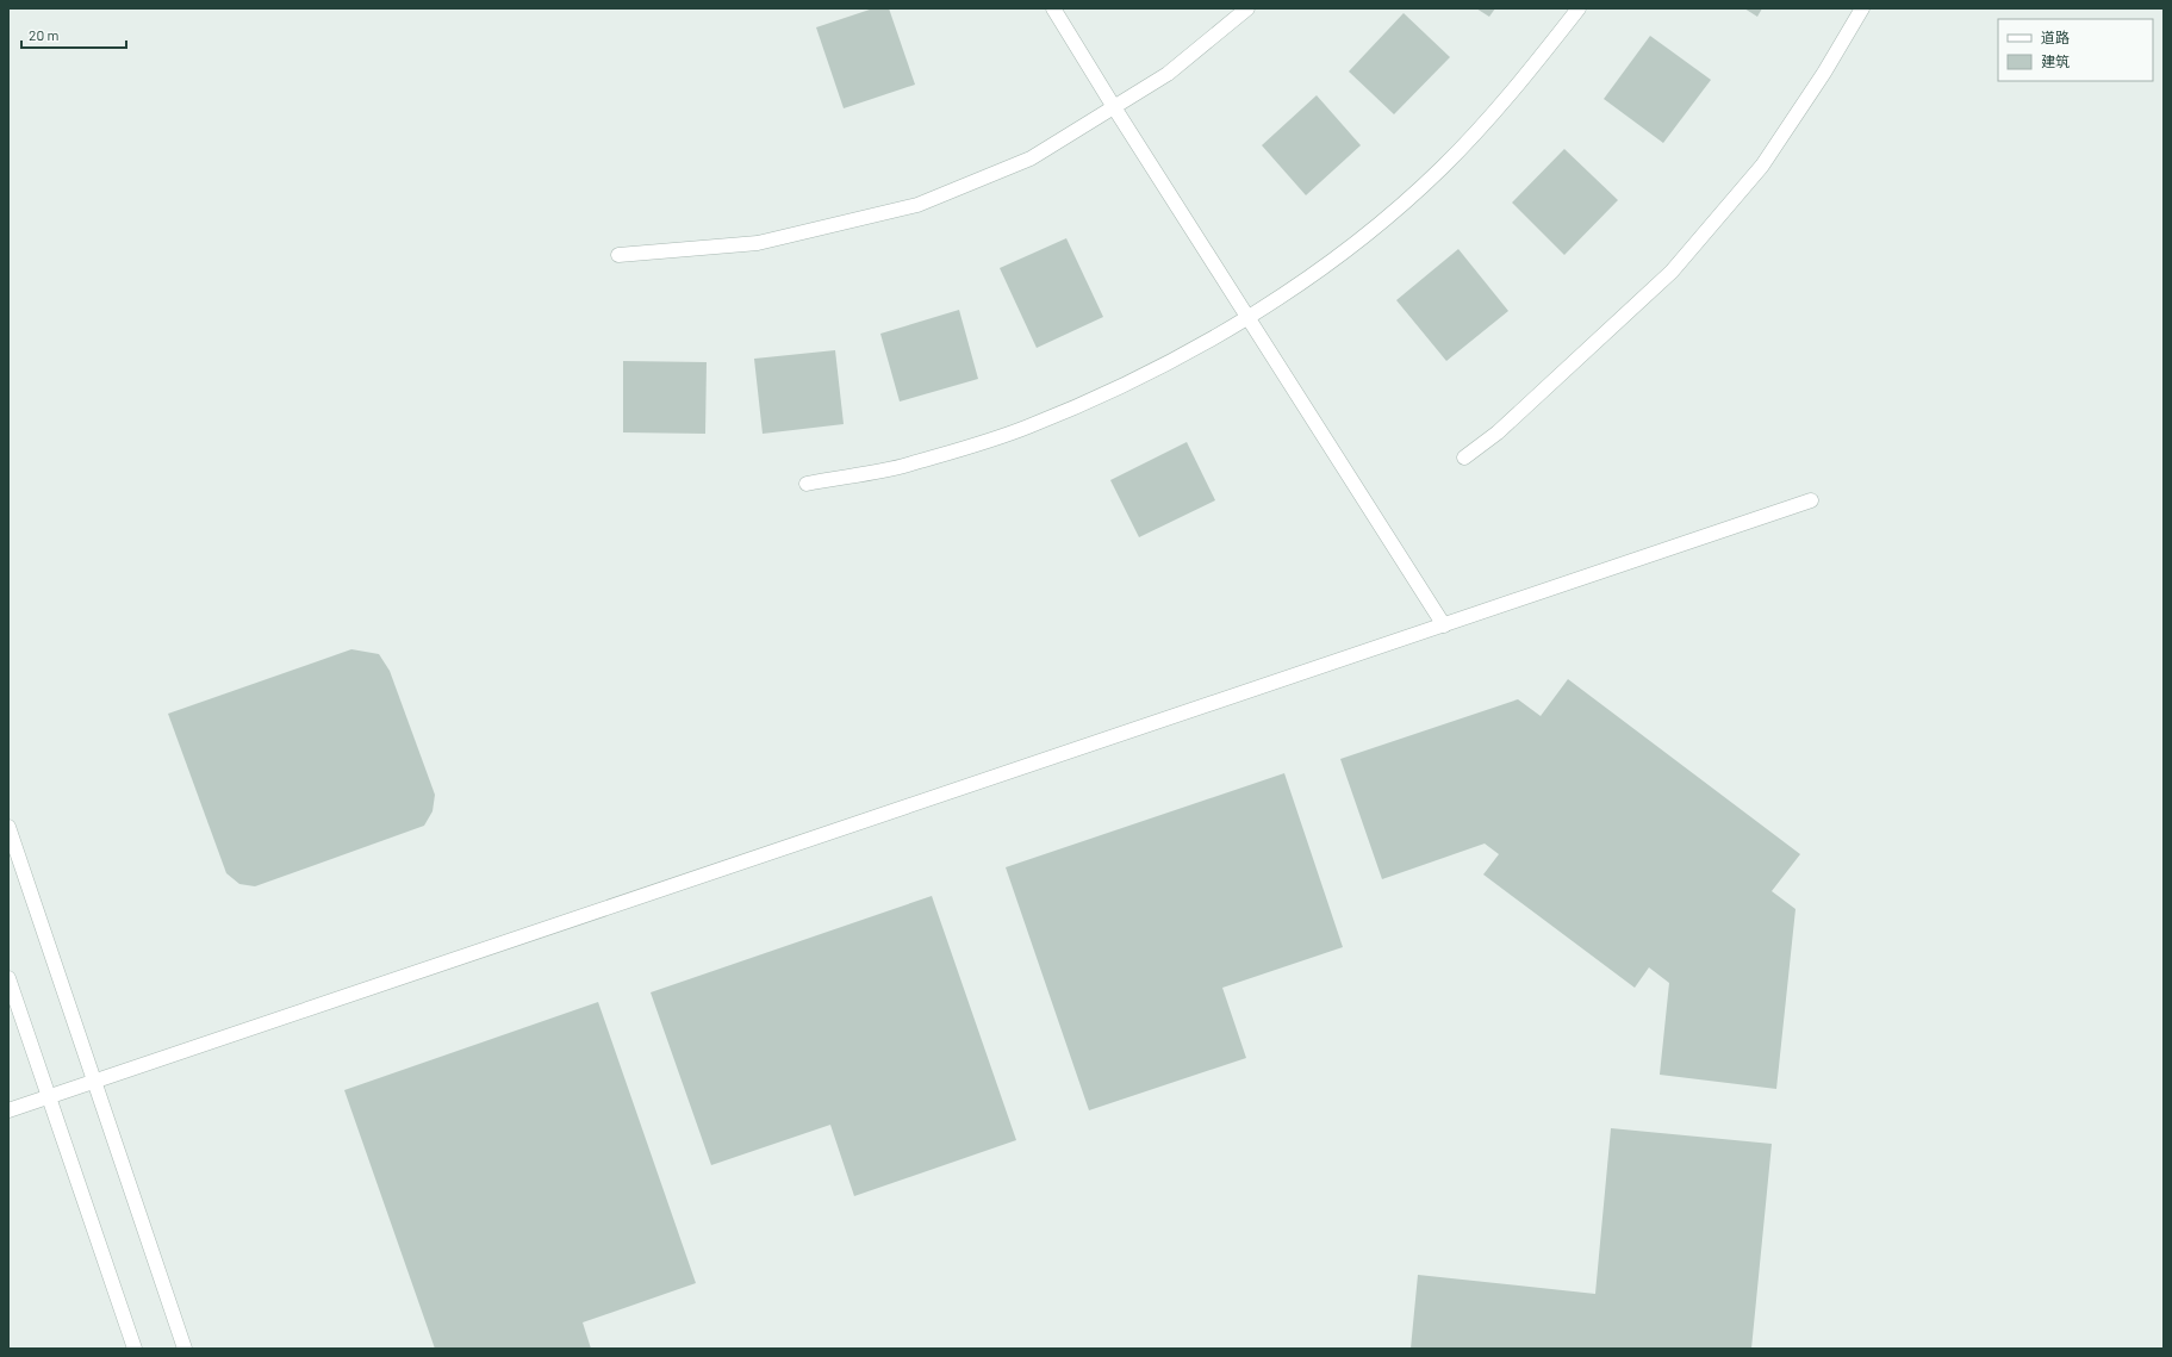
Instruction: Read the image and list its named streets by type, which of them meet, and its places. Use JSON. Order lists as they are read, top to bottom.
{
  "legend": ["道路", "建筑"],
  "scale_bar": "20 m"
}
